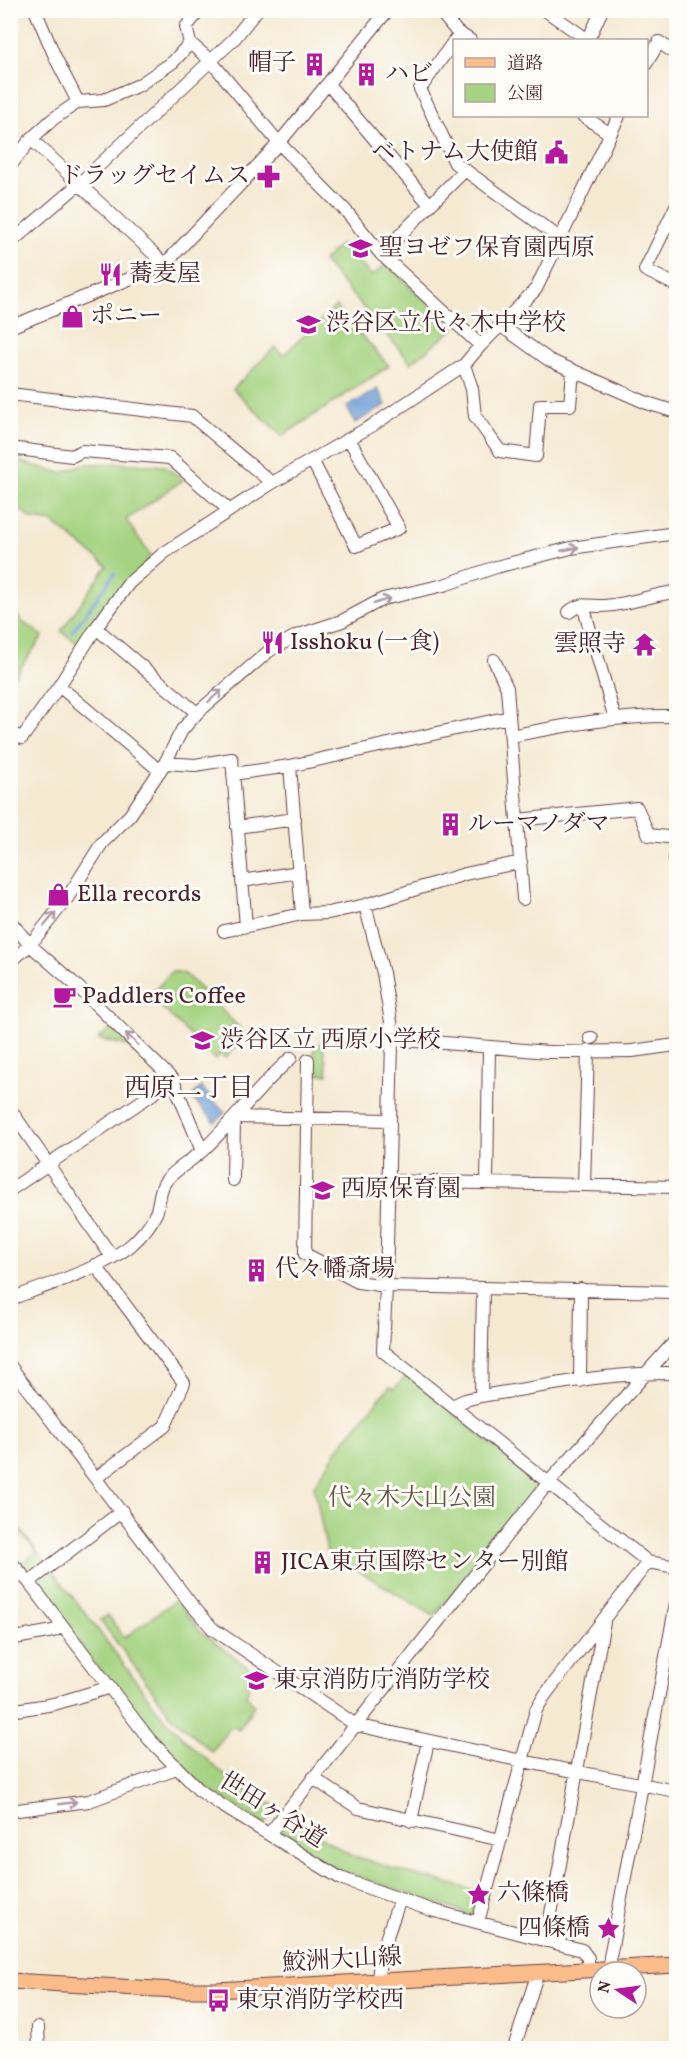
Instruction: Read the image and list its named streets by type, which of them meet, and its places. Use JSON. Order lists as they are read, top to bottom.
{
  "streets": {
    "main road": ["鮫洲大山線"],
    "street": ["世田ヶ谷道"]
  },
  "districts": ["西原二丁目"],
  "parks": ["代々木大山公園"],
  "places": {
    "building": [
      "帽子",
      "ハビ",
      "ルーマノダマ",
      "代々幡斎場",
      "JICA東京国際センター別館"
    ],
    "public building": ["ベトナム大使館"],
    "pharmacy": ["ドラッグセイムス"],
    "school or university": [
      "聖ヨゼフ保育園西原",
      "渋谷区立代々木中学校",
      "渋谷区立 西原小学校",
      "西原保育園",
      "東京消防庁消防学校"
    ],
    "restaurant": ["蕎麦屋", "Isshoku (一食)"],
    "shop": ["ポニー", "Ella records"],
    "temple": ["雲照寺"],
    "cafe": ["Paddlers Coffee"],
    "place": ["六條橋", "四條橋"],
    "bus stop": ["東京消防学校西"]
  },
  "legend": ["道路", "公園"],
  "north": "left"
}
